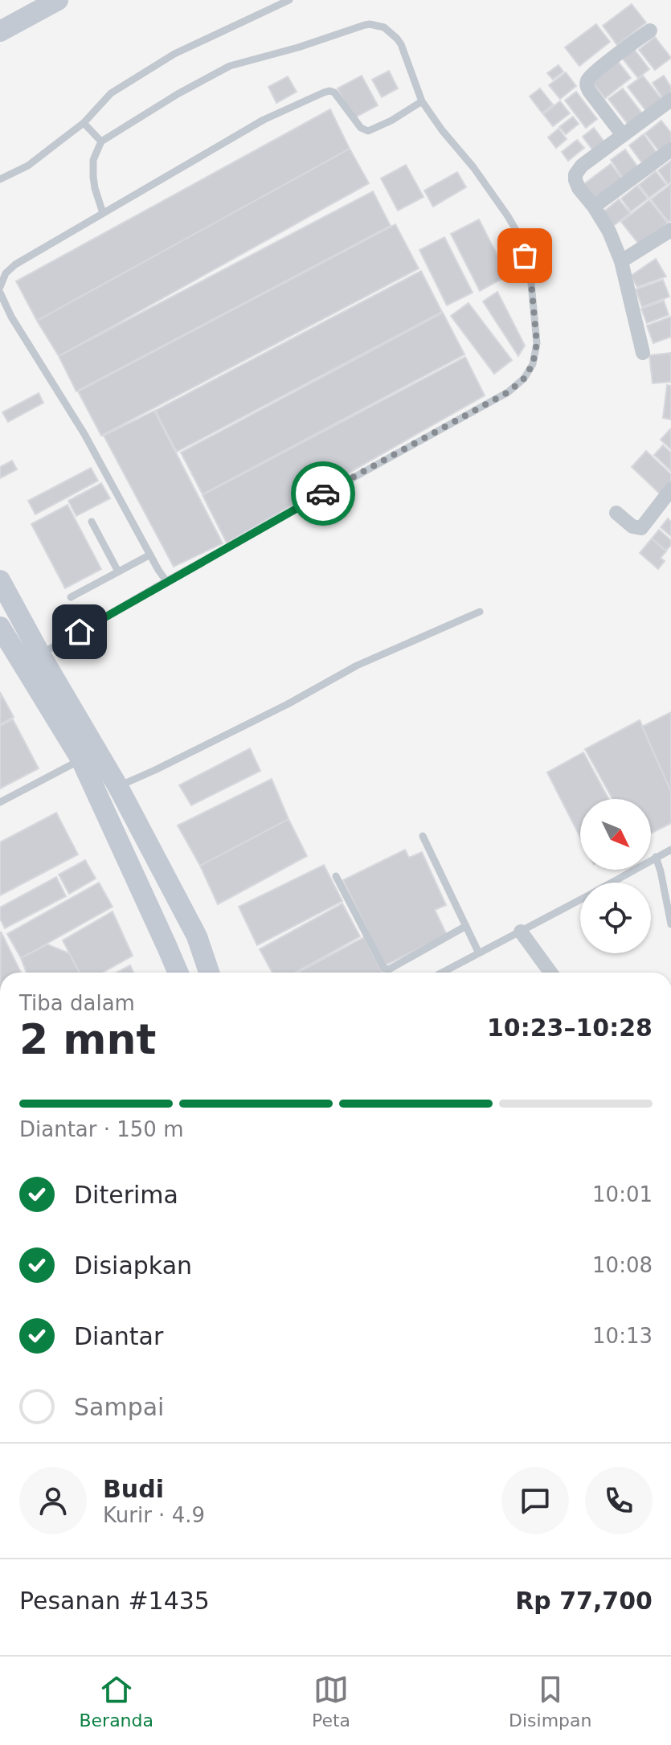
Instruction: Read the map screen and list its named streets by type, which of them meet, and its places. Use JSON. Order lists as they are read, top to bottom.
{
  "north": "bottom right",
  "page": {
    "heading": ["2 mnt", "Tiba dalam", "10:23–10:28"],
    "panel": [
      "Budi",
      "Kurir · 4.9",
      "Pesanan #1435",
      "Rp 77,700"
    ],
    "bar": "Diantar · 150 m",
    "list": [
      ["Diterima", "10:01"],
      ["Disiapkan", "10:08"],
      ["Diantar", "10:13"],
      "Sampai"
    ],
    "tabs": ["Beranda", "Peta", "Disimpan"]
  }
}
